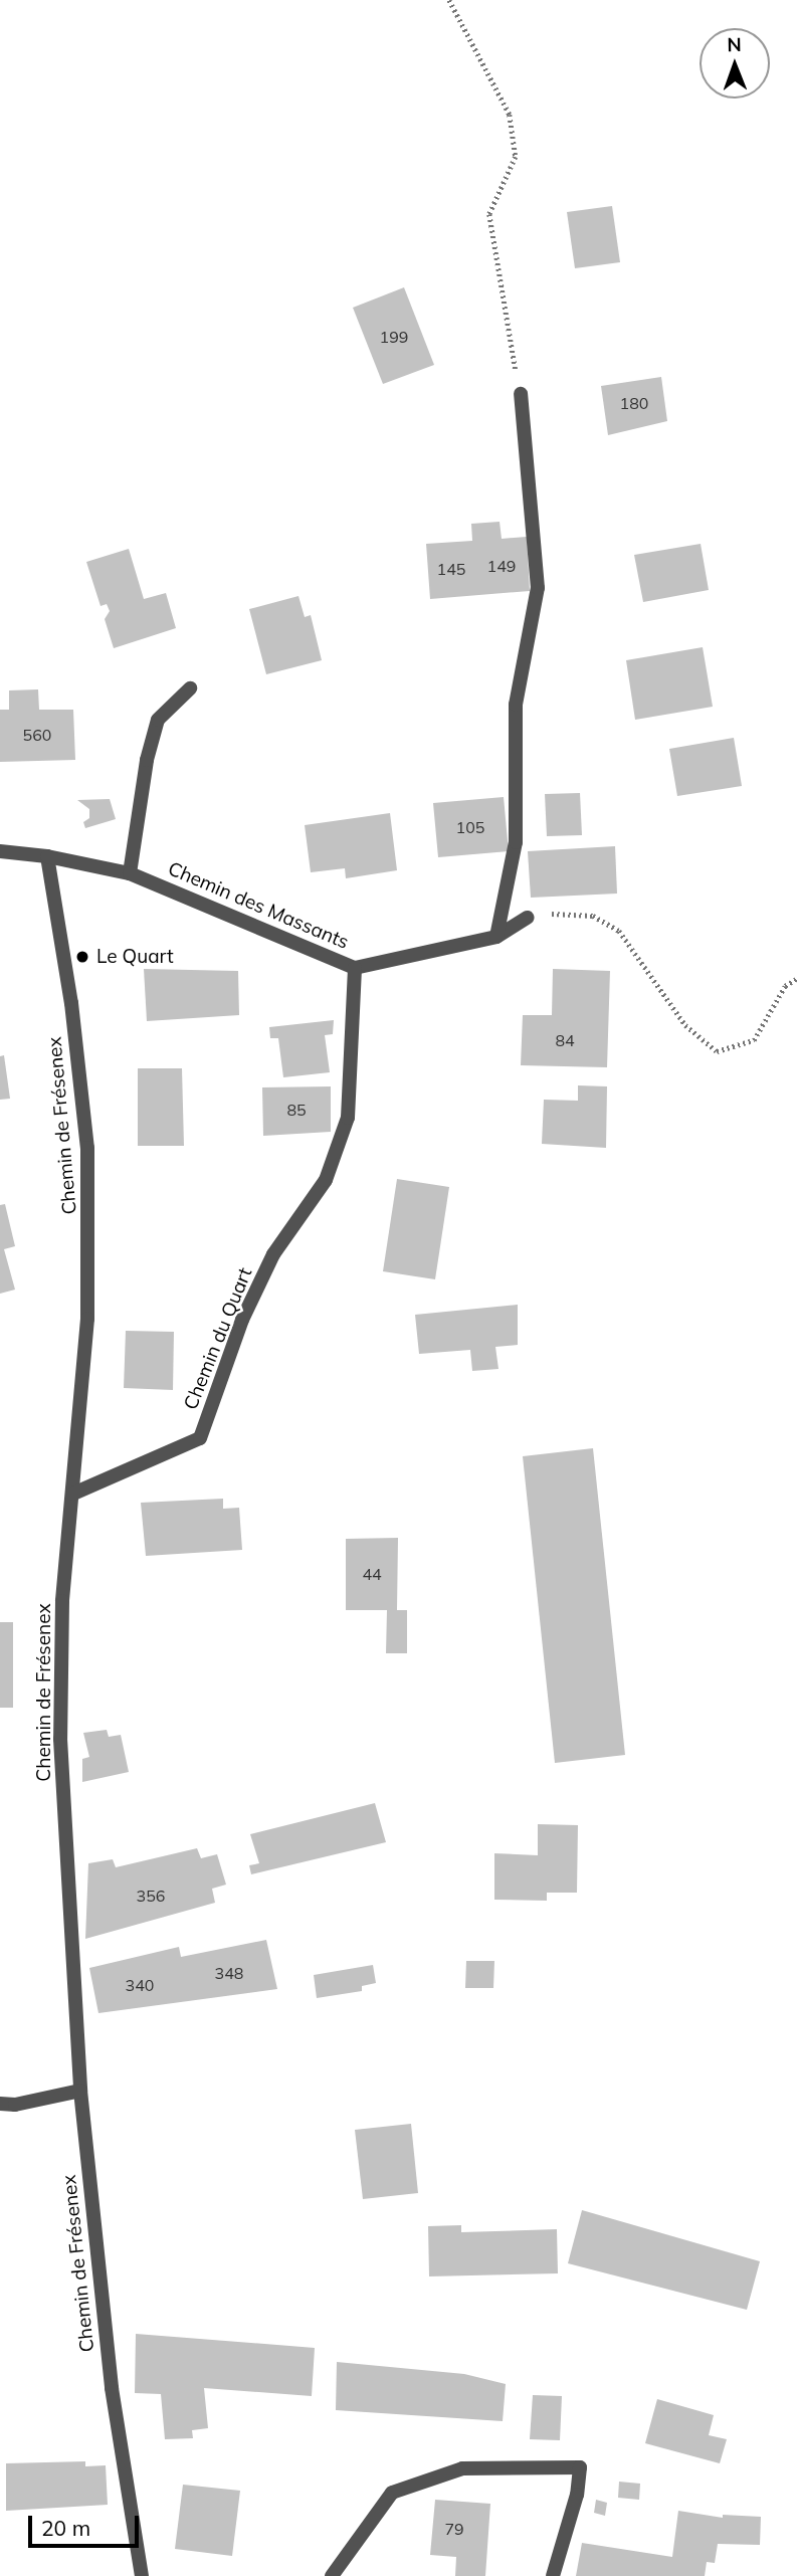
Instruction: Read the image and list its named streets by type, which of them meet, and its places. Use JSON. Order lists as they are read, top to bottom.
{
  "streets": {
    "street": ["Chemin des Massants", "Chemin de Frésenex", "Chemin du Quart"]
  },
  "crossings": [
    ["Chemin des Massants", "Chemin de Frésenex"],
    ["Chemin des Massants", "Chemin du Quart"],
    ["Chemin de Frésenex", "Chemin du Quart"]
  ],
  "places": ["Le Quart"],
  "house_numbers": [
    "199",
    "180",
    "149",
    "145",
    "560",
    "105",
    "84",
    "85",
    "44",
    "356",
    "348",
    "340",
    "79"
  ],
  "scale_bar": "20 m",
  "north": "top"
}
